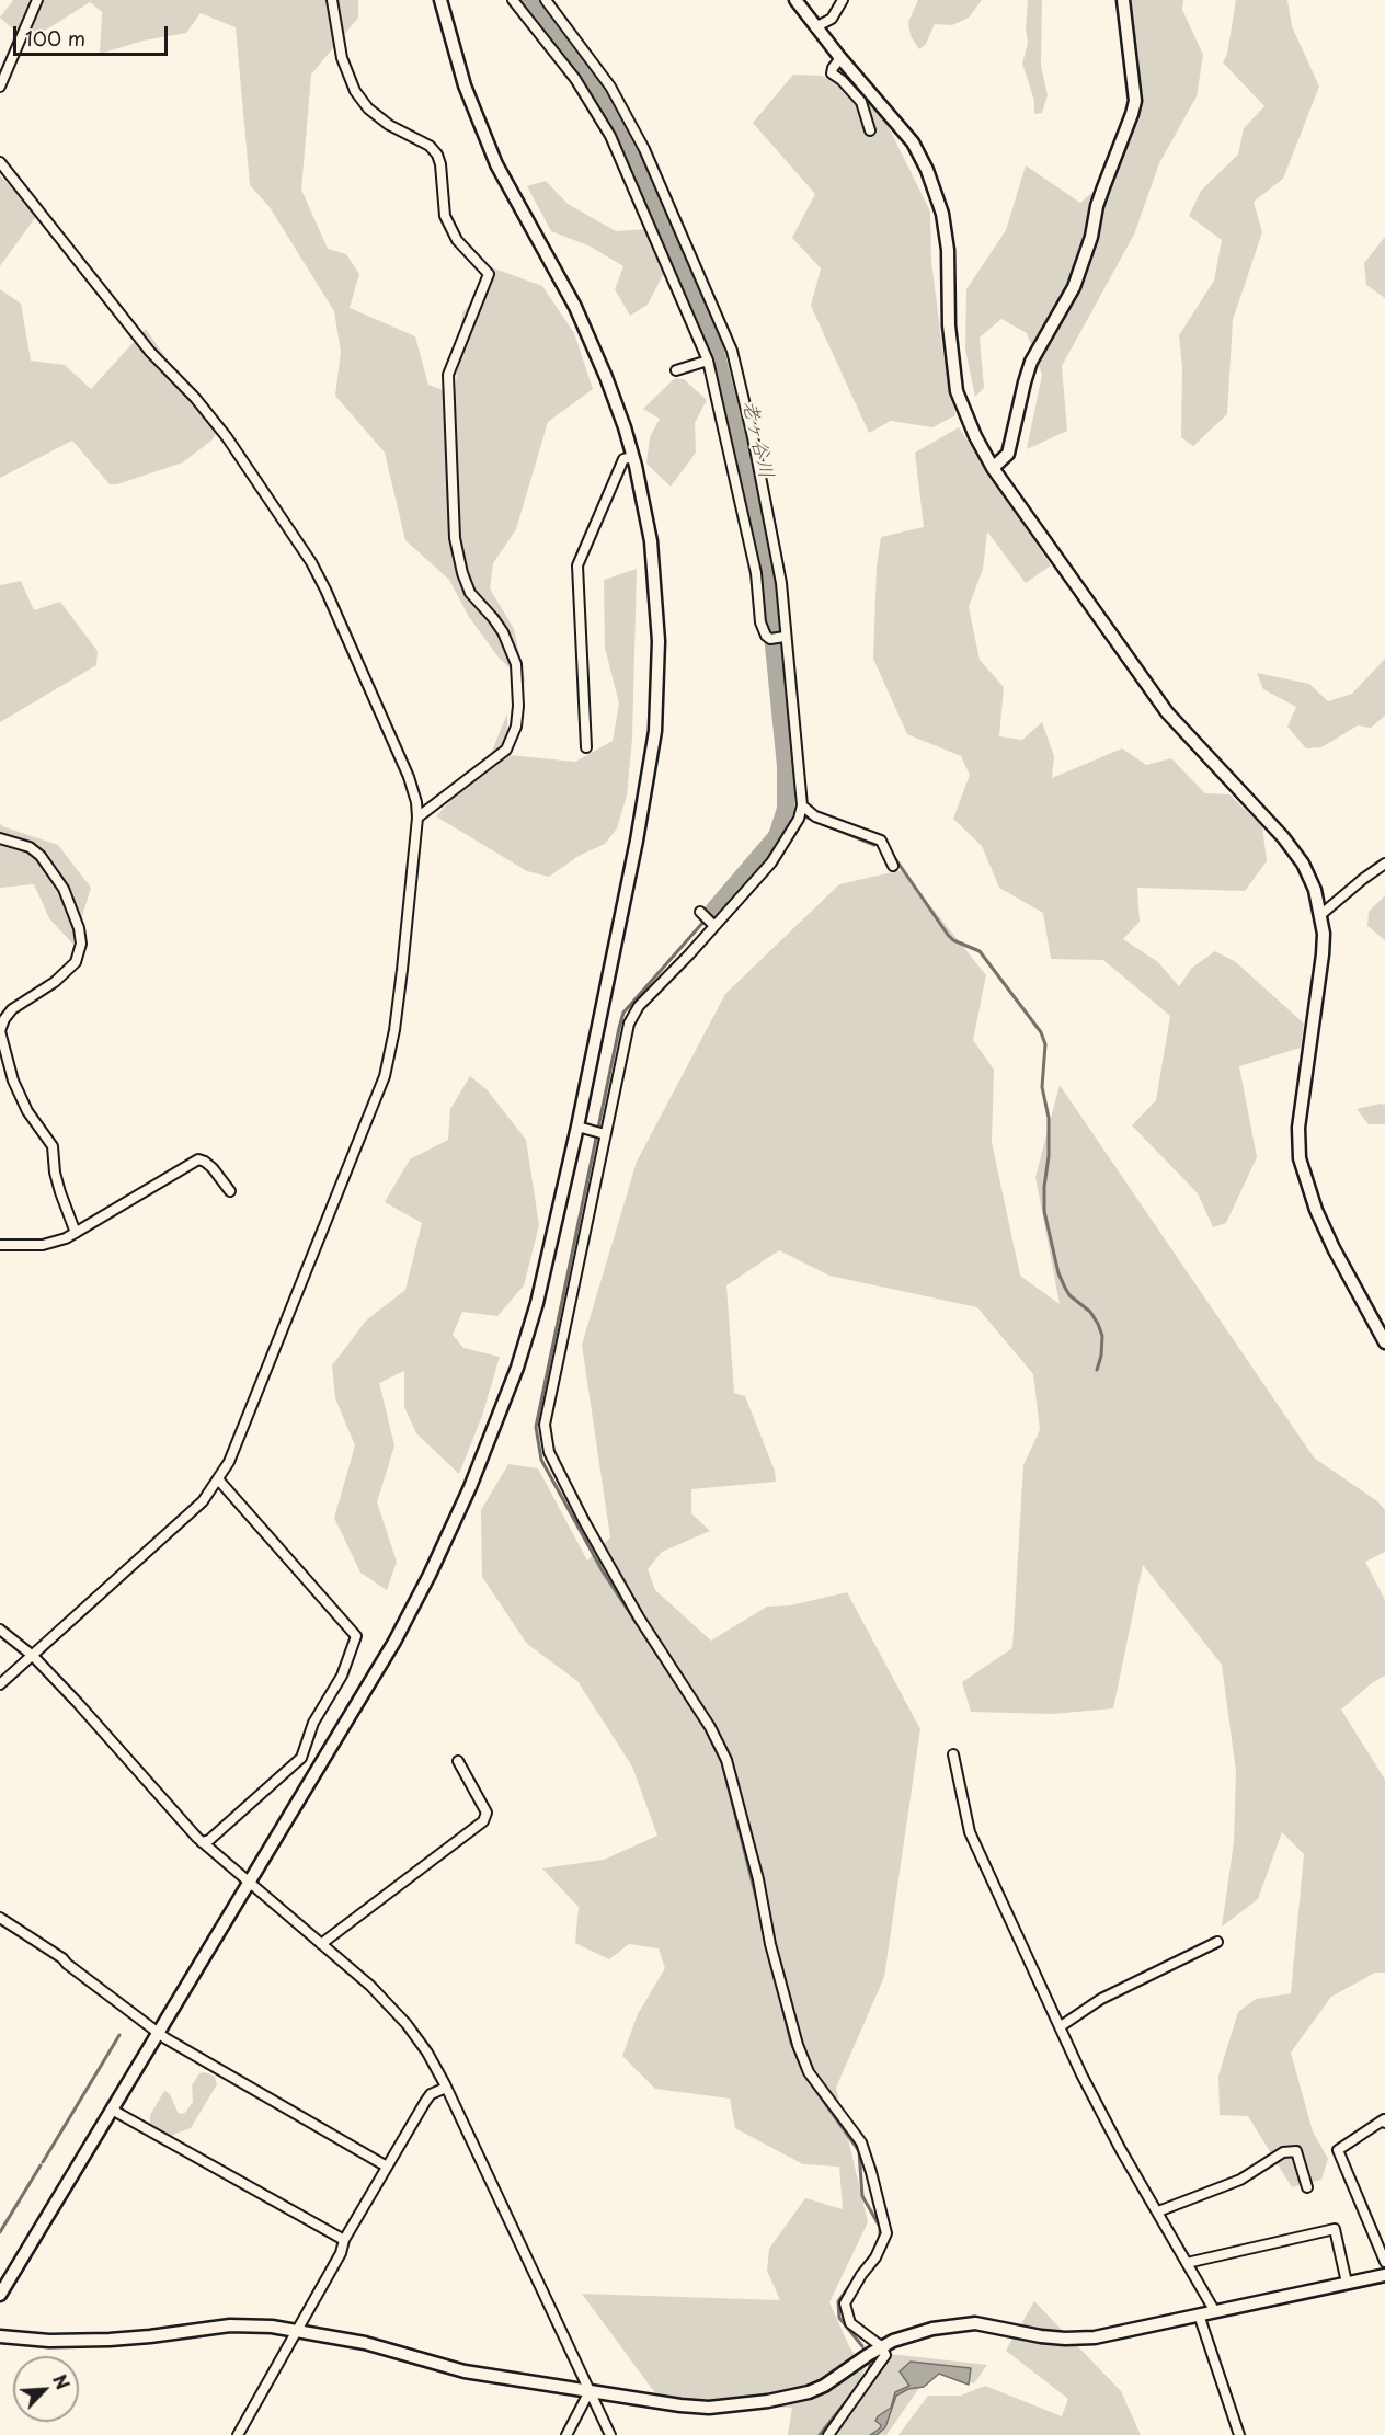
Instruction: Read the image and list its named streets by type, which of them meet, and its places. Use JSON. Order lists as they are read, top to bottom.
{
  "water": ["老ヶ谷川"],
  "scale_bar": "100 m",
  "north": "top right"
}
